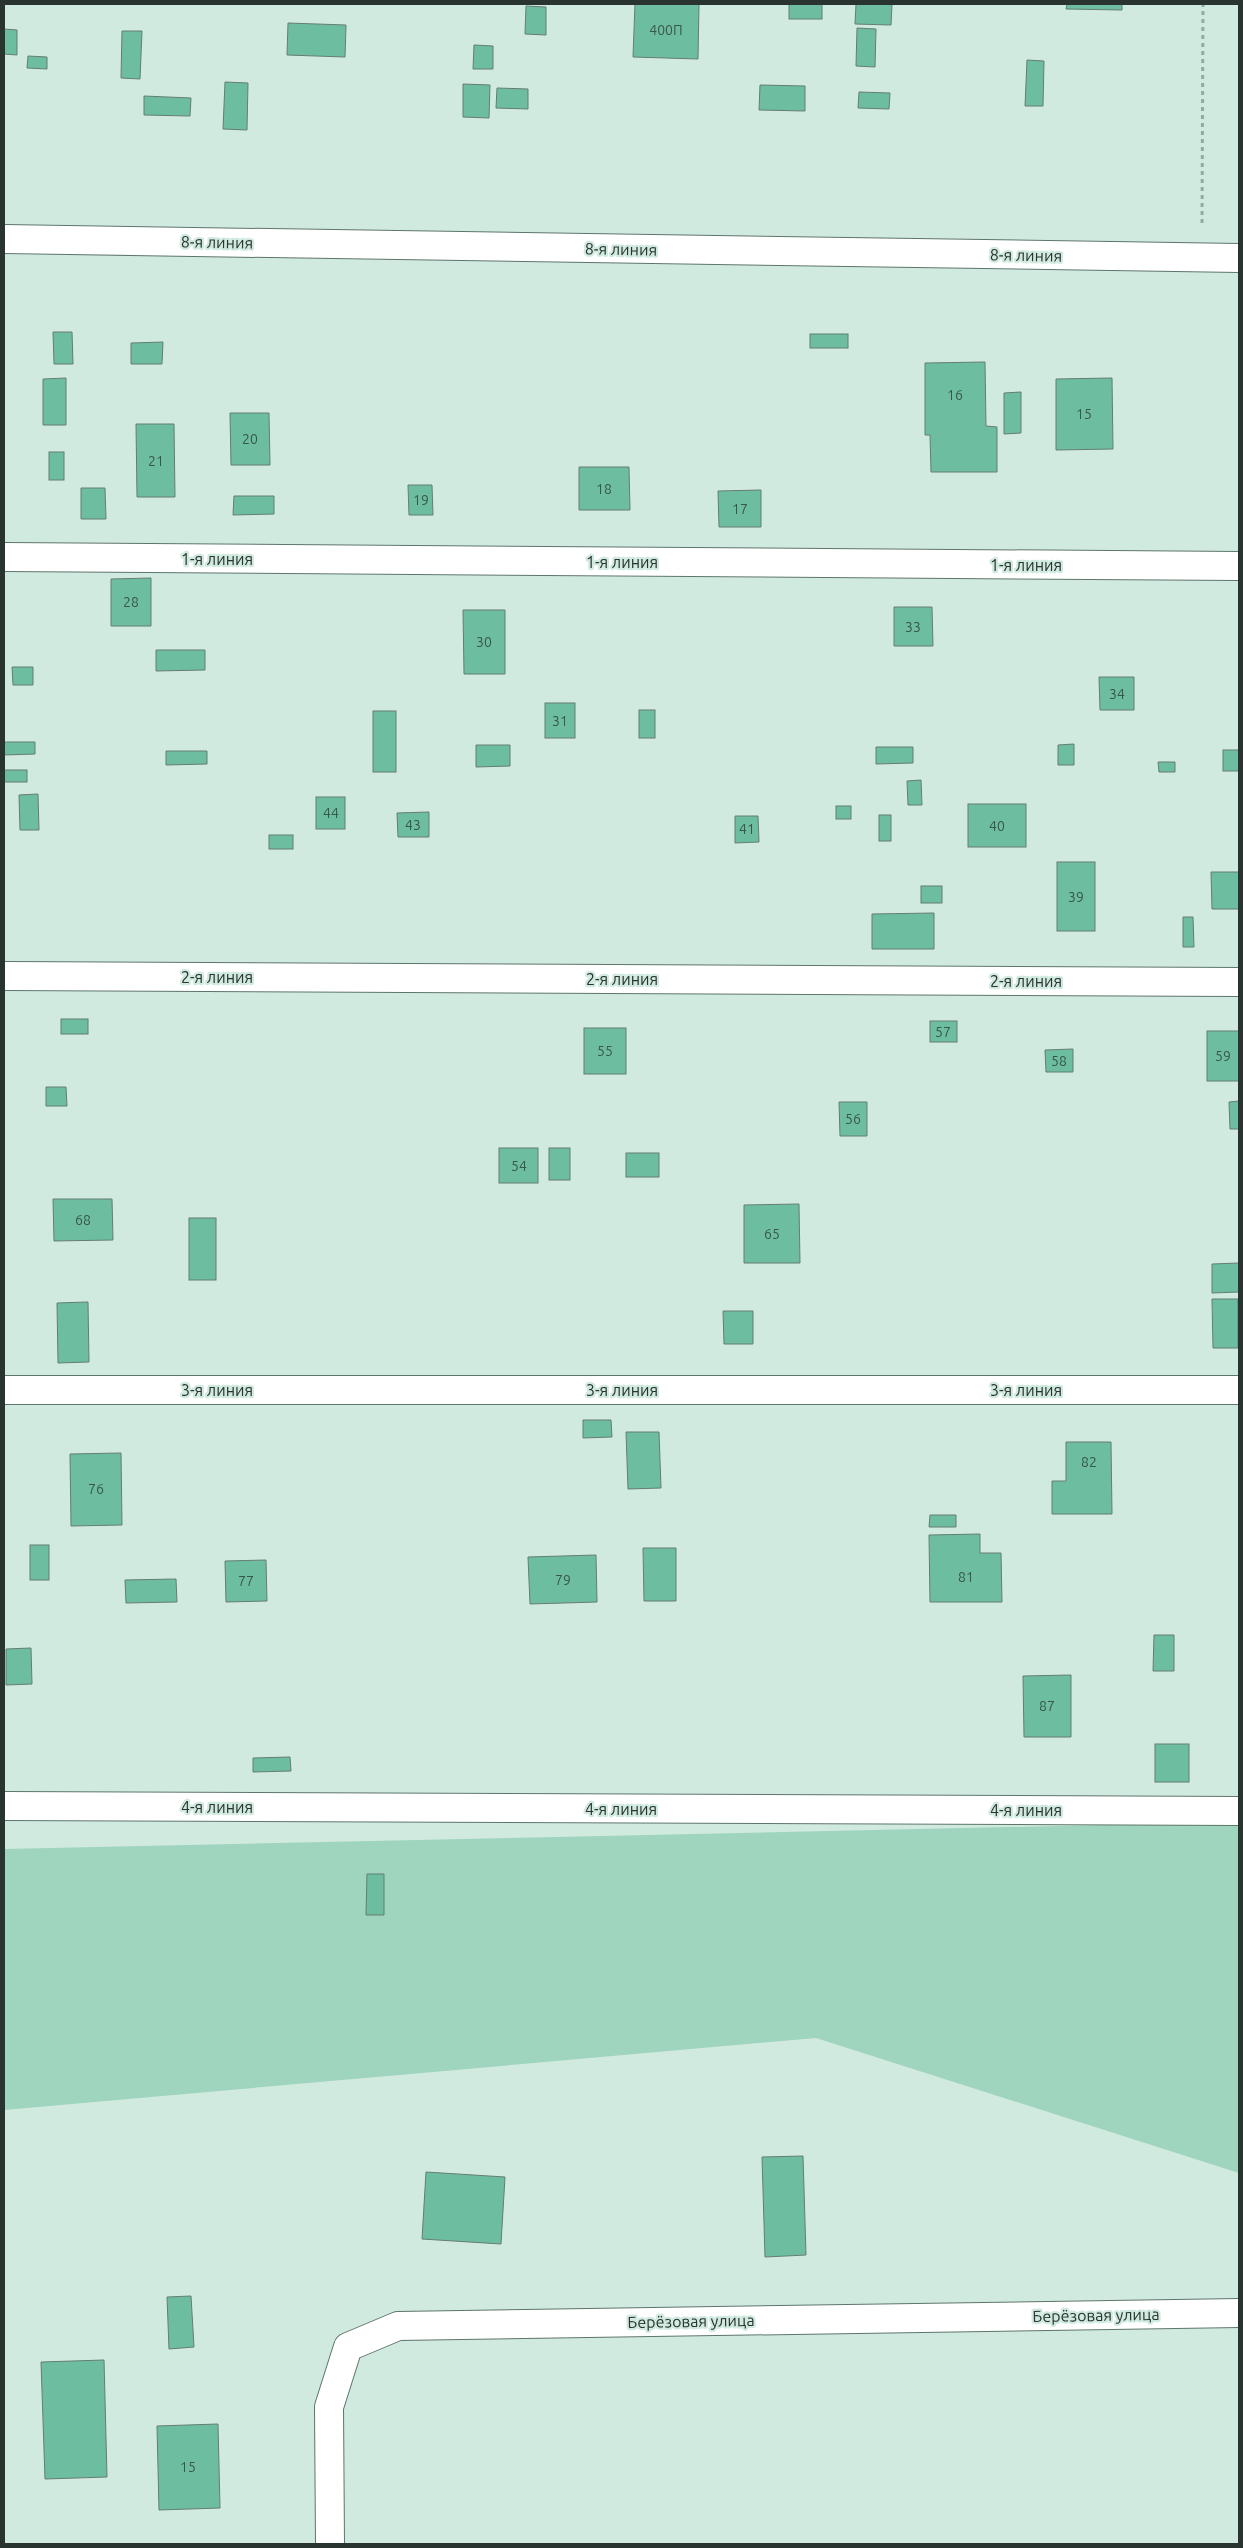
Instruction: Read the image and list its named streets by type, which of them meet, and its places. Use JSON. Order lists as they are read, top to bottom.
{
  "streets": {
    "street": [
      "8-я линия",
      "1-я линия",
      "2-я линия",
      "3-я линия",
      "4-я линия",
      "Берёзовая улица"
    ]
  },
  "house_numbers": [
    "400П",
    "16",
    "15",
    "20",
    "21",
    "18",
    "19",
    "17",
    "28",
    "33",
    "30",
    "34",
    "31",
    "44",
    "43",
    "40",
    "41",
    "39",
    "57",
    "55",
    "59",
    "58",
    "56",
    "54",
    "68",
    "65",
    "82",
    "76",
    "81",
    "79",
    "77",
    "87",
    "15"
  ]
}
